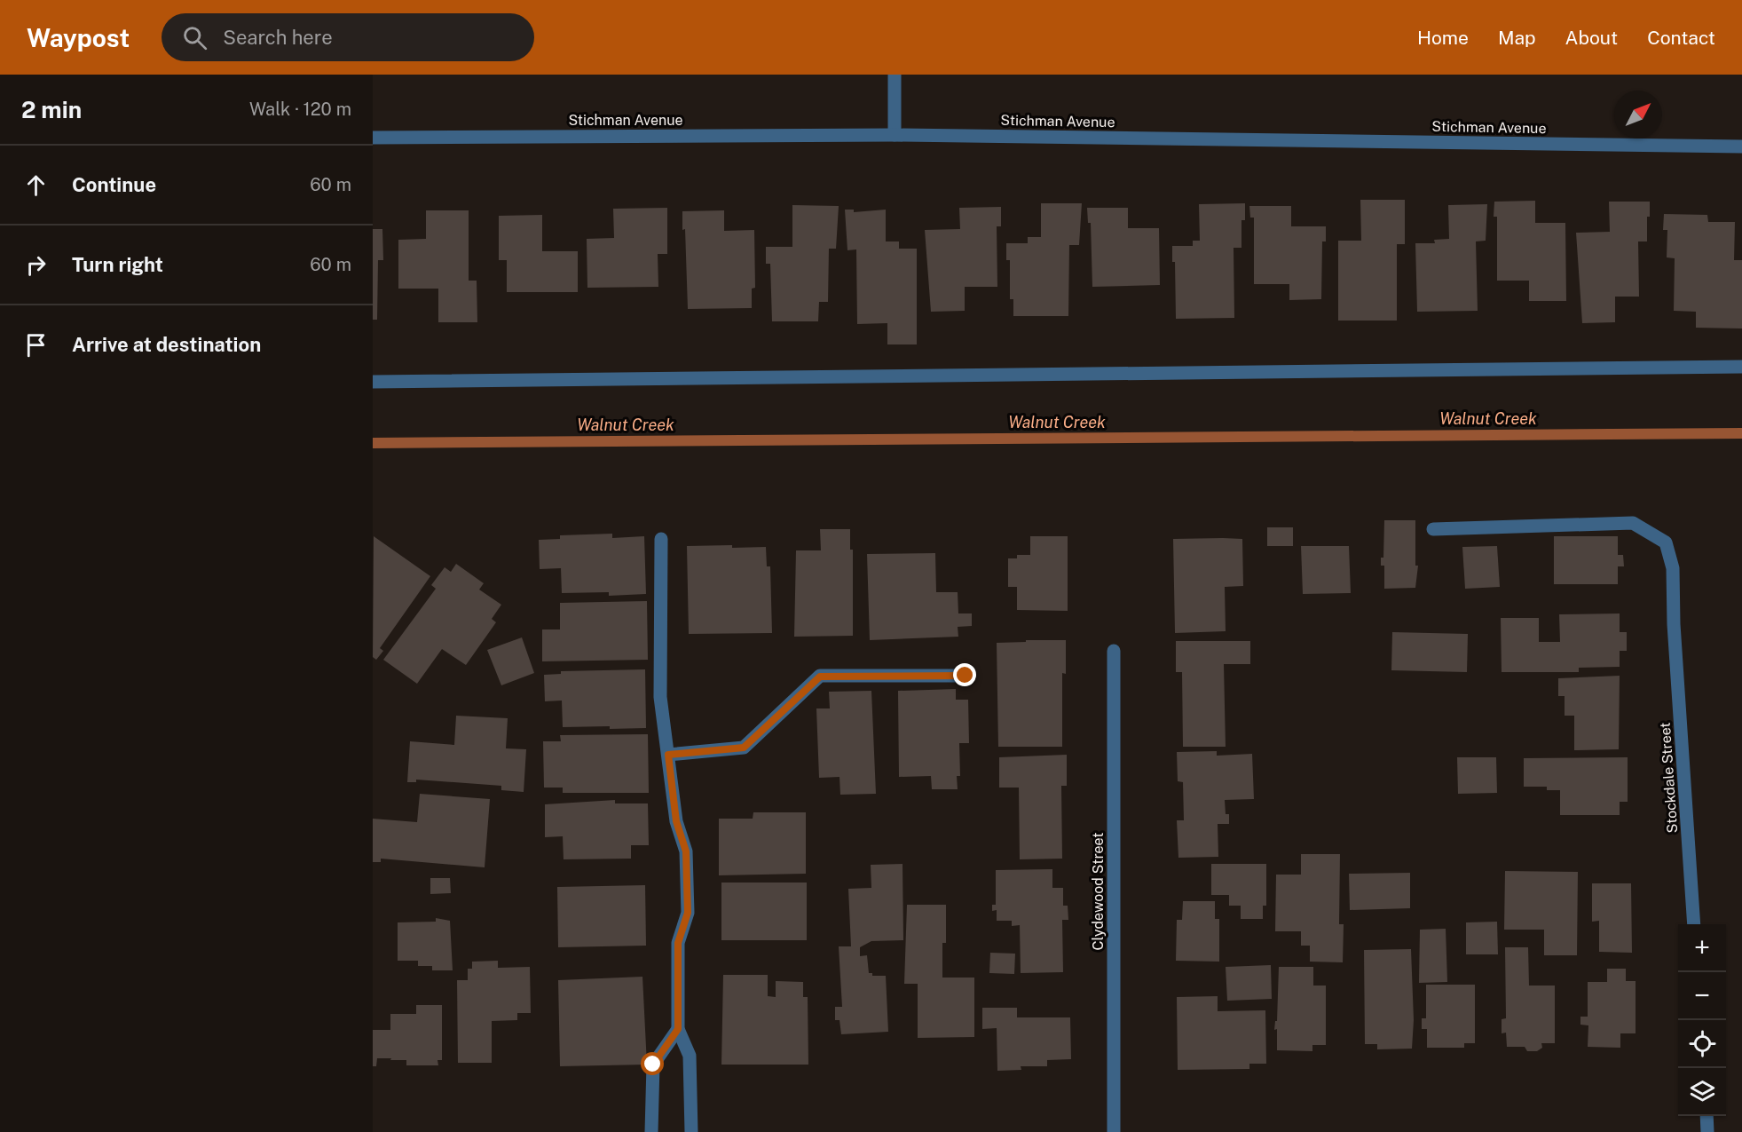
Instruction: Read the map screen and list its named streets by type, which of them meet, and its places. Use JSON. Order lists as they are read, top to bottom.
{
  "streets": {
    "street": ["Stichman Avenue", "Stockdale Street", "Clydewood Street"]
  },
  "water": ["Walnut Creek"],
  "north": "top right",
  "page": {
    "header": "Waypost",
    "search": "Search here",
    "nav": [
      "Home",
      "Map",
      "About",
      "Contact"
    ],
    "heading": ["2 min", "Walk · 120 m"],
    "list": [
      ["Continue", "60 m"],
      ["Turn right", "60 m"],
      "Arrive at destination"
    ],
    "map_buttons": ["+", "−"]
  }
}
